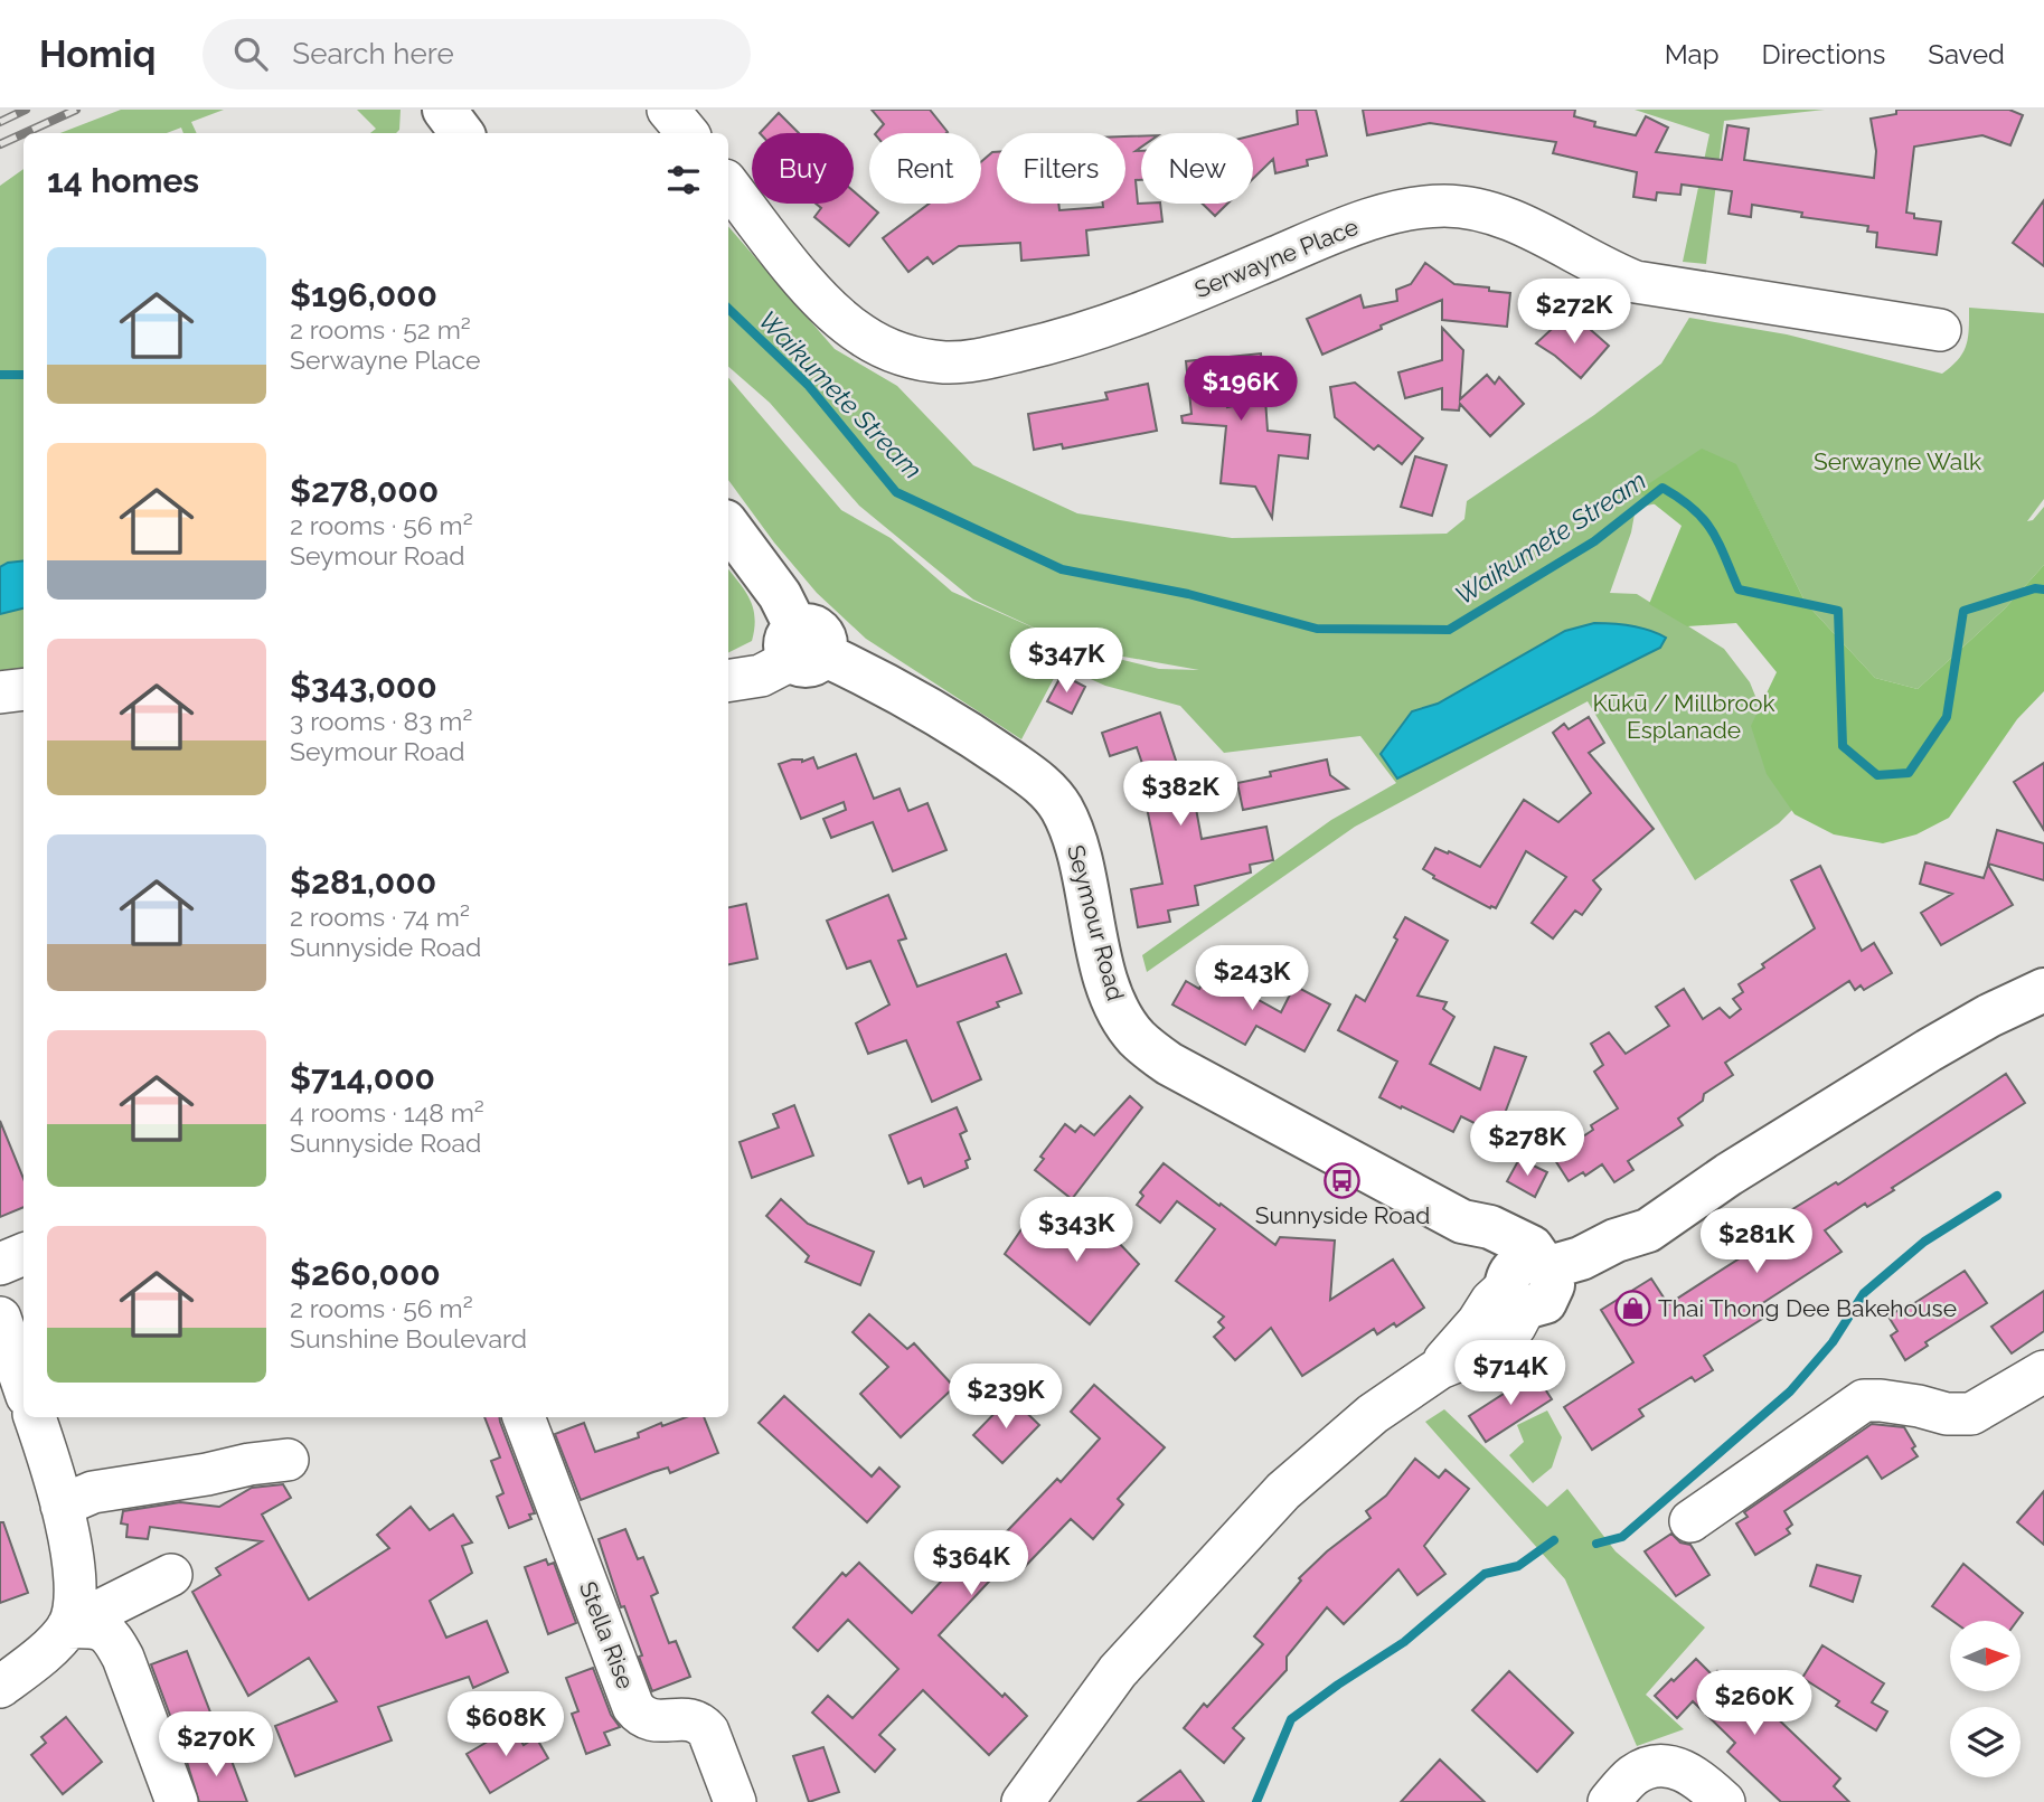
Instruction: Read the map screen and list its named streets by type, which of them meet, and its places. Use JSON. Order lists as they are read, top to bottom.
{
  "streets": {
    "main road": ["Seymour Road"],
    "street": ["Serwayne Place", "Stella Rise"]
  },
  "water": ["Waikumete Stream"],
  "parks": ["Serwayne Walk", "Kūkū / Millbrook Esplanade"],
  "places": {
    "bus stop": ["Sunnyside Road"],
    "shop": ["Thai Thong Dee Bakehouse"]
  },
  "north": "right",
  "page": {
    "header": "Homiq",
    "search": "Search here",
    "nav": ["Map", "Directions", "Saved"],
    "chip": [
      "Buy",
      "Rent",
      "Filters",
      "New"
    ],
    "heading": "14 homes",
    "list": [
      {
        "name": "$196,000",
        "note": "2 rooms · 52 m² · Serwayne Place"
      },
      {
        "name": "$278,000",
        "note": "2 rooms · 56 m² · Seymour Road"
      },
      {
        "name": "$343,000",
        "note": "3 rooms · 83 m² · Seymour Road"
      },
      {
        "name": "$281,000",
        "note": "2 rooms · 74 m² · Sunnyside Road"
      },
      {
        "name": "$714,000",
        "note": "4 rooms · 148 m² · Sunnyside Road"
      },
      {
        "name": "$260,000",
        "note": "2 rooms · 56 m² · Sunshine Boulevard"
      }
    ],
    "price": [
      "$272K",
      "$196K",
      "$347K",
      "$382K",
      "$243K",
      "$278K",
      "$343K",
      "$281K",
      "$714K",
      "$239K",
      "$364K",
      "$260K",
      "$608K",
      "$270K"
    ]
  }
}
